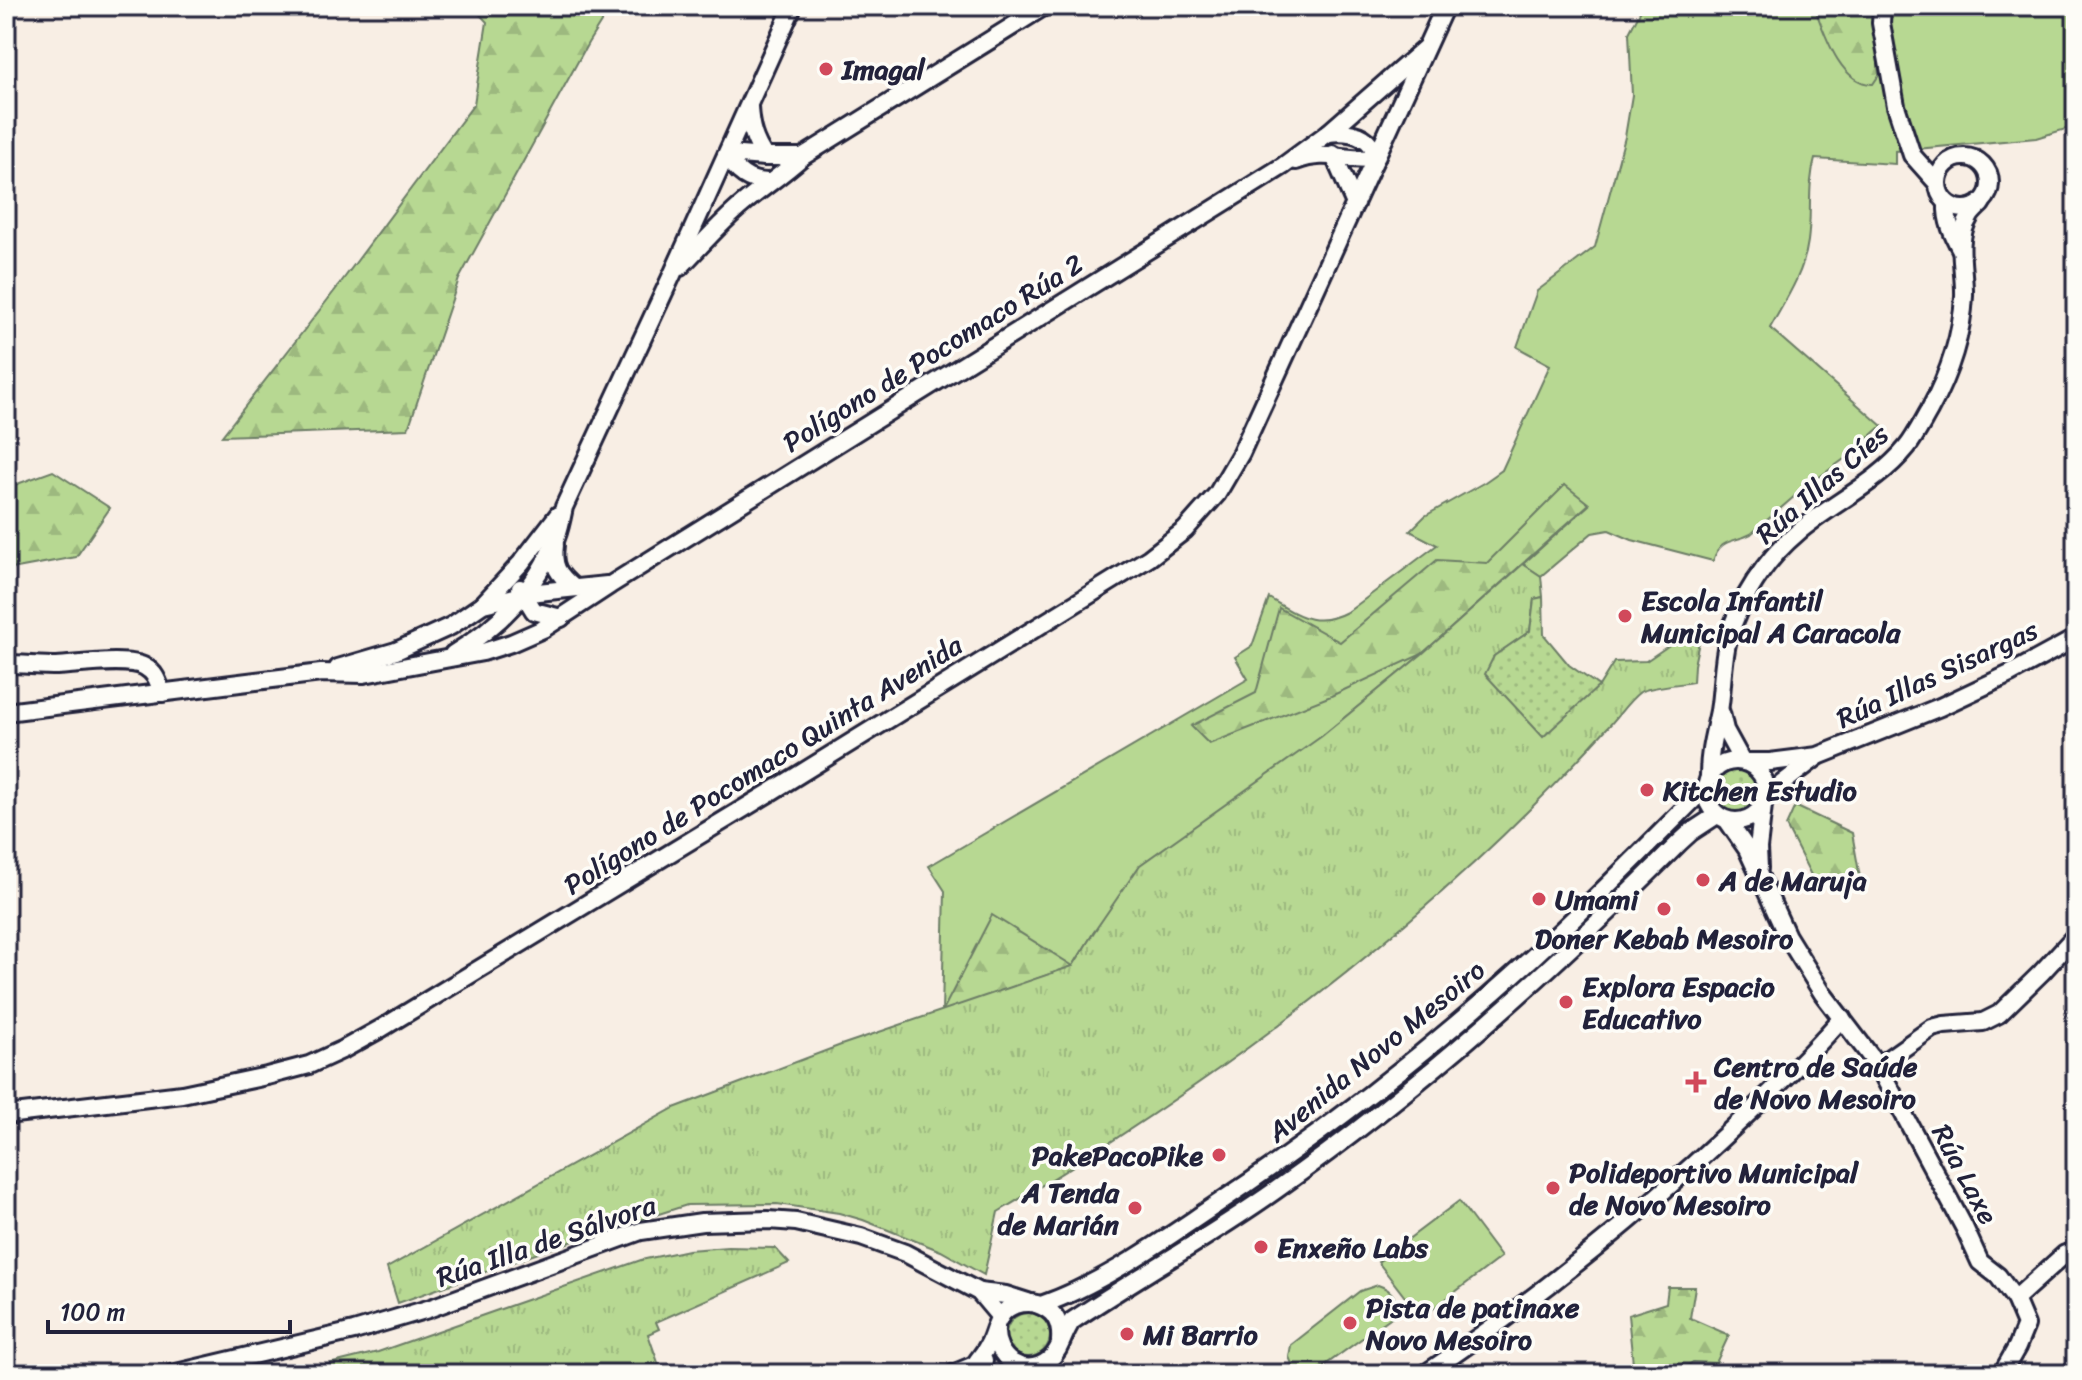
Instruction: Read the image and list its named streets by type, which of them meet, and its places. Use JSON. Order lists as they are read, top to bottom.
{
  "streets": {
    "street": [
      "Polígono de Pocomaco Rúa 2",
      "Rúa Illas Cíes",
      "Rúa Illas Sisargas",
      "Polígono de Pocomaco Quinta Avenida",
      "Avenida Novo Mesoiro",
      "Rúa Laxe",
      "Rúa Illa de Sálvora"
    ]
  },
  "crossings": [
    ["Polígono de Pocomaco Rúa 2", "Polígono de Pocomaco Quinta Avenida"],
    ["Rúa Illas Cíes", "Rúa Illas Sisargas"],
    ["Rúa Illas Cíes", "Avenida Novo Mesoiro"],
    ["Rúa Illas Cíes", "Rúa Laxe"],
    ["Rúa Illas Sisargas", "Avenida Novo Mesoiro"],
    ["Rúa Illas Sisargas", "Rúa Laxe"],
    ["Avenida Novo Mesoiro", "Rúa Laxe"],
    ["Avenida Novo Mesoiro", "Rúa Illa de Sálvora"]
  ],
  "places": {
    "other": [
      "Imagal",
      "Escola Infantil Municipal A Caracola",
      "Kitchen Estudio",
      "A de Maruja",
      "Umami",
      "Doner Kebab Mesoiro",
      "Explora Espacio Educativo",
      "PakePacoPike",
      "Polideportivo Municipal de Novo Mesoiro",
      "A Tenda de Marián",
      "Enxeño Labs",
      "Pista de patinaxe Novo Mesoiro",
      "Mi Barrio"
    ],
    "health": ["Centro de Saúde de Novo Mesoiro"]
  },
  "scale_bar": "100 m"
}
